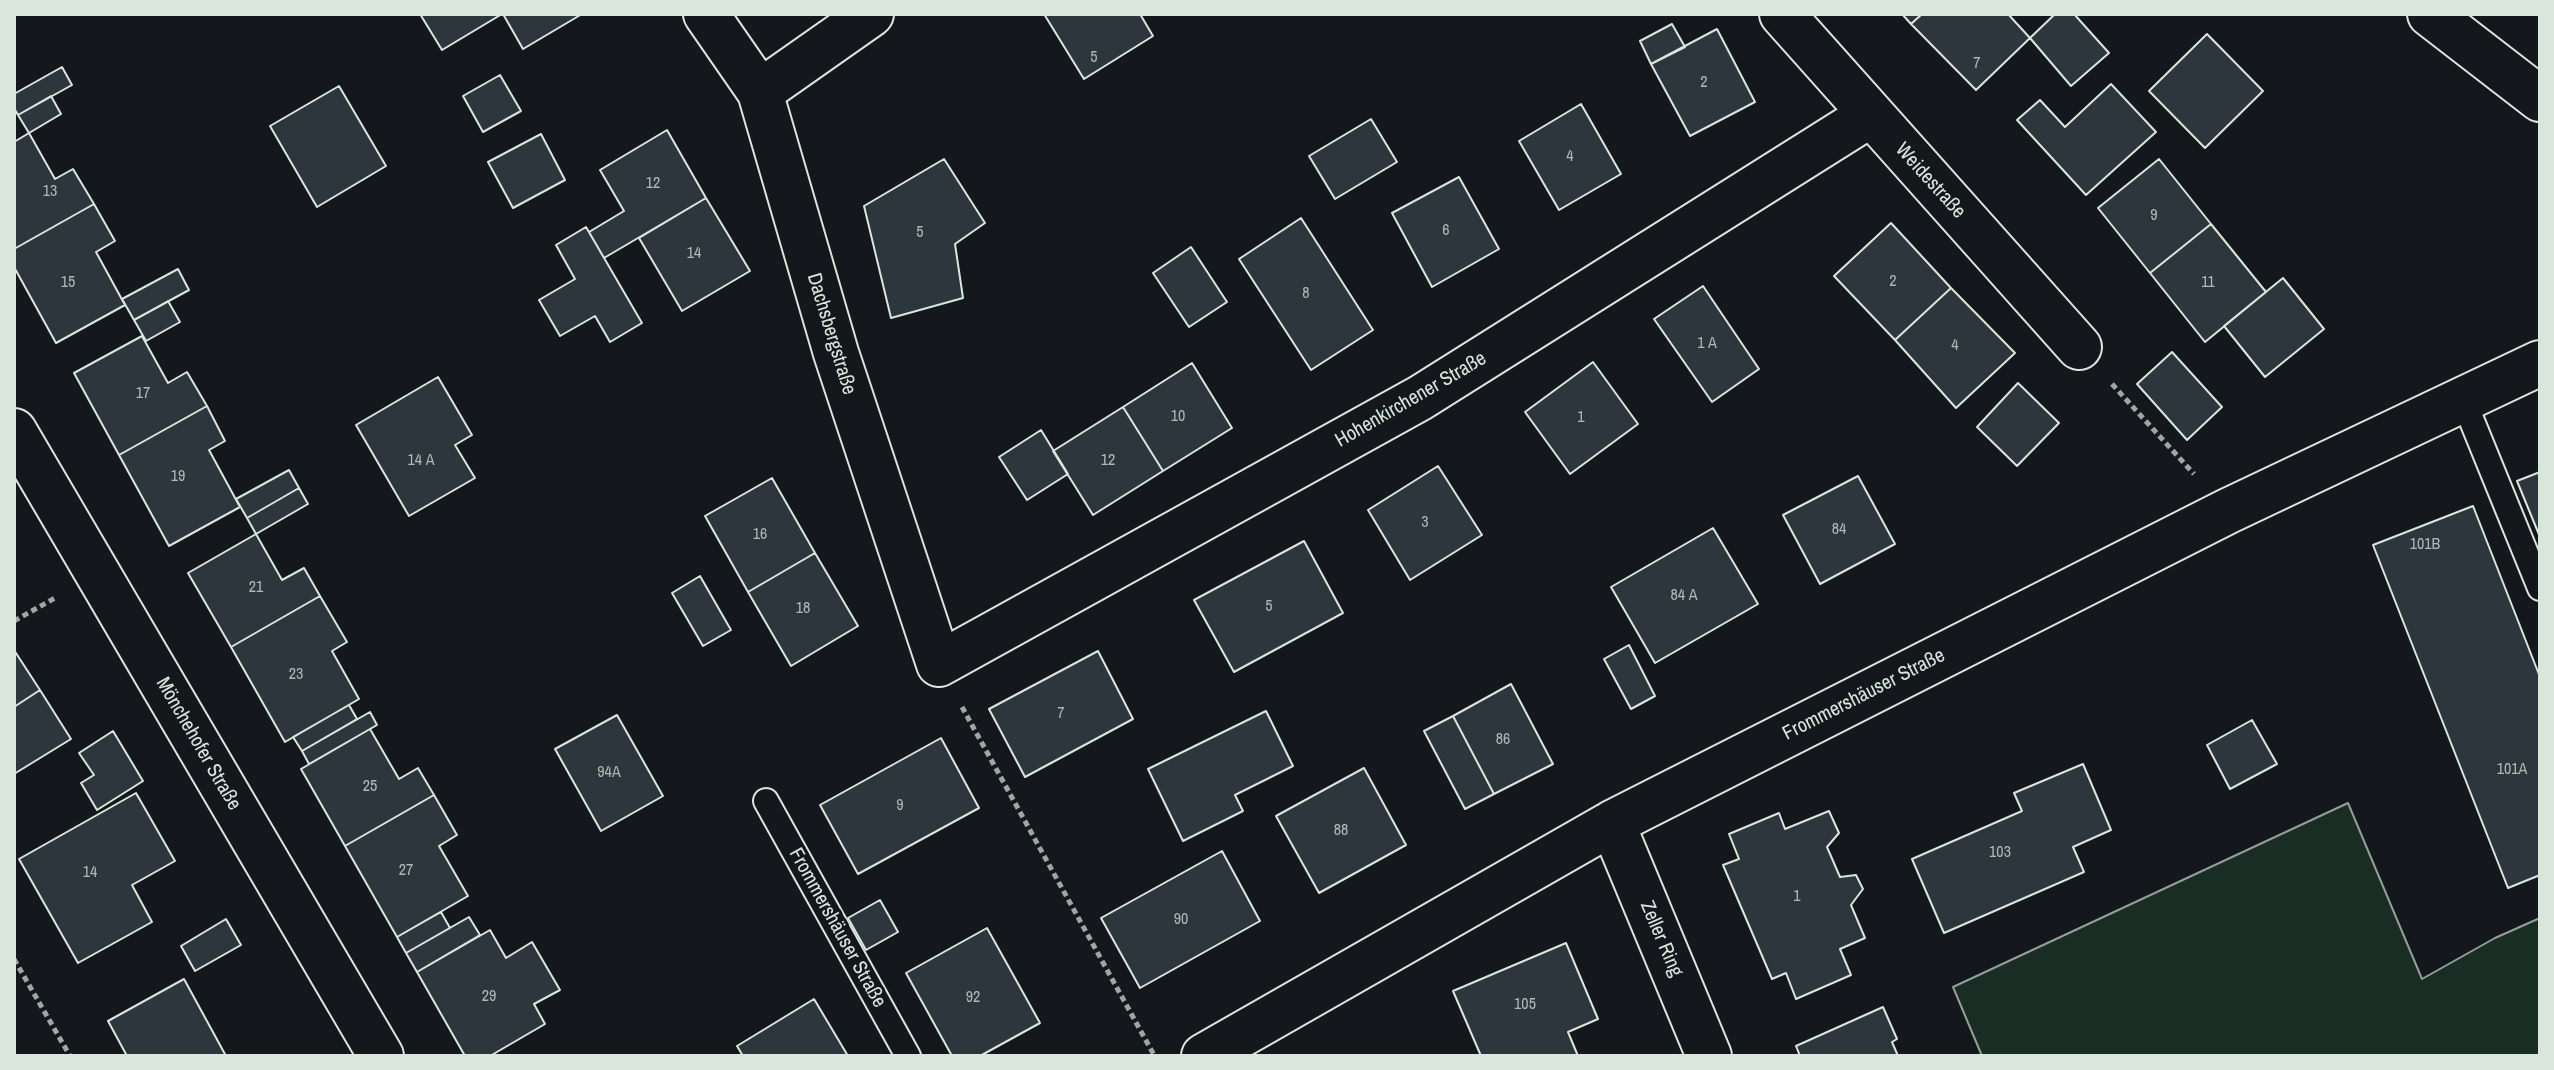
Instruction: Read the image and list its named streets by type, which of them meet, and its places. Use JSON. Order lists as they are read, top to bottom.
{
  "streets": {
    "street": [
      "Weidestraße",
      "Dachsbergstraße",
      "Hohenkirchener Straße",
      "Frommershäuser Straße",
      "Mönchehofer Straße",
      "Zeller Ring"
    ]
  },
  "crossings": [
    ["Weidestraße", "Hohenkirchener Straße"],
    ["Dachsbergstraße", "Hohenkirchener Straße"],
    ["Frommershäuser Straße", "Zeller Ring"]
  ],
  "house_numbers": [
    "5",
    "7",
    "2",
    "4",
    "12",
    "13",
    "9",
    "6",
    "5",
    "14",
    "2",
    "15",
    "11",
    "8",
    "1 A",
    "4",
    "17",
    "10",
    "1",
    "14 A",
    "12",
    "19",
    "3",
    "84",
    "16",
    "101B",
    "21",
    "84 A",
    "5",
    "18",
    "23",
    "7",
    "86",
    "101A",
    "94A",
    "25",
    "9",
    "88",
    "103",
    "27",
    "14",
    "1",
    "90",
    "29",
    "92",
    "105"
  ]
}
